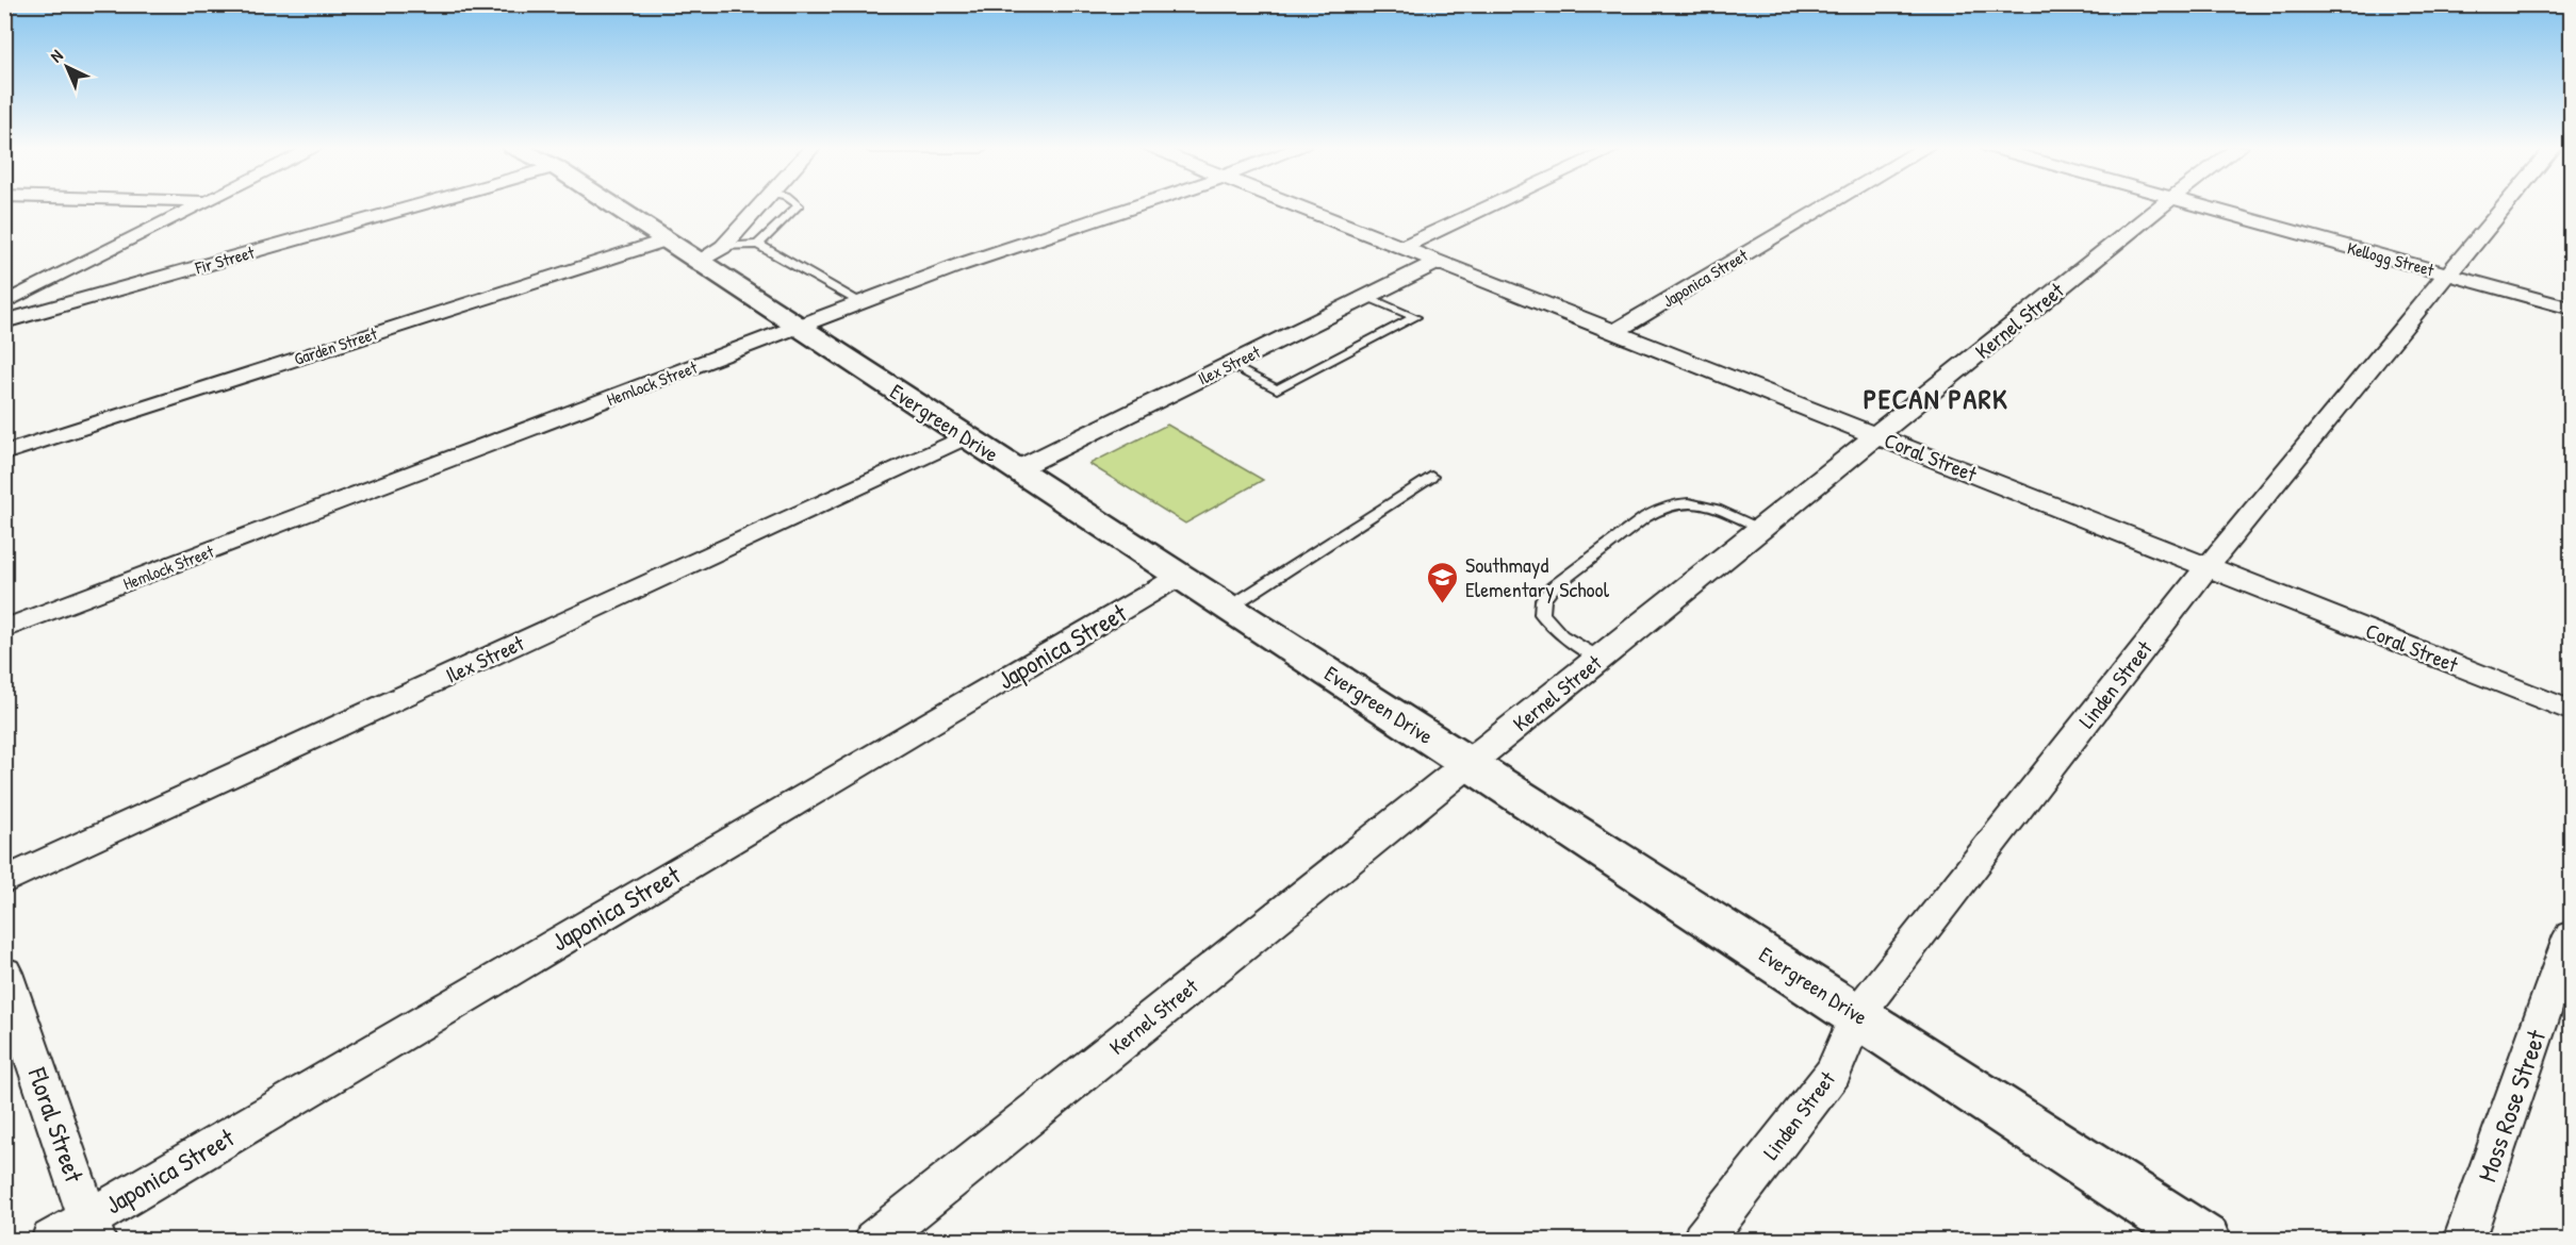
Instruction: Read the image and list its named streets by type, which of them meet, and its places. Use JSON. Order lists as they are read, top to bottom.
{
  "streets": {
    "street": [
      "Kellogg Street",
      "Fir Street",
      "Japonica Street",
      "Kernel Street",
      "Garden Street",
      "Ilex Street",
      "Hemlock Street",
      "Evergreen Drive",
      "Coral Street",
      "Linden Street",
      "Moss Rose Street",
      "Floral Street"
    ]
  },
  "crossings": [
    ["Kellogg Street", "Linden Street"],
    ["Japonica Street", "Evergreen Drive"],
    ["Japonica Street", "Coral Street"],
    ["Japonica Street", "Floral Street"],
    ["Kernel Street", "Evergreen Drive"],
    ["Kernel Street", "Coral Street"],
    ["Garden Street", "Evergreen Drive"],
    ["Ilex Street", "Evergreen Drive"],
    ["Ilex Street", "Coral Street"],
    ["Hemlock Street", "Evergreen Drive"],
    ["Evergreen Drive", "Linden Street"],
    ["Coral Street", "Linden Street"]
  ],
  "districts": ["PECAN PARK"],
  "places": {
    "school or university": ["Southmayd Elementary School"]
  },
  "north": "top left"
}
